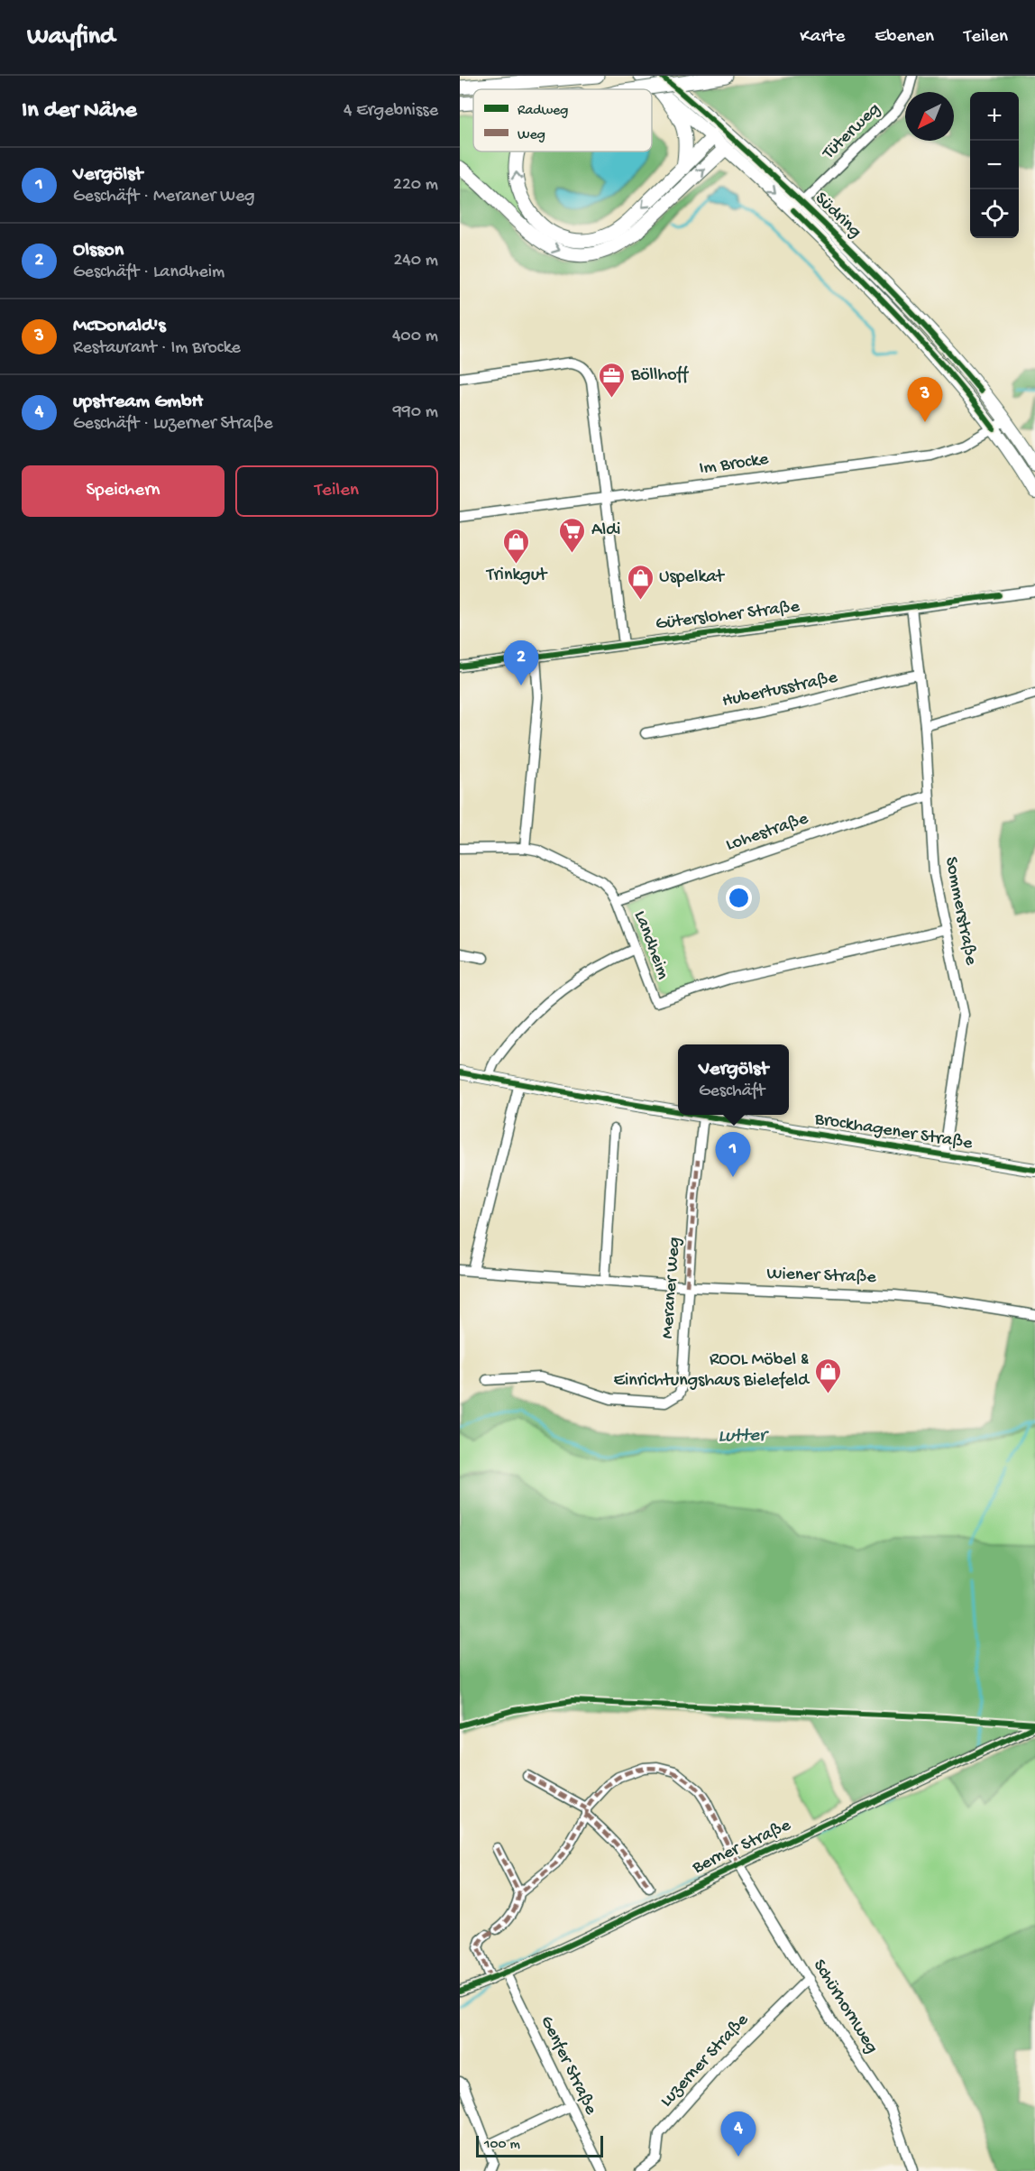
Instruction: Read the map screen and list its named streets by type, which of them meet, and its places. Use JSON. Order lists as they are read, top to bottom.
{
  "streets": {
    "main road": ["Südring", "Brockhagener Straße"],
    "street": [
      "Tüterweg",
      "Im Brocke",
      "Gütersloher Straße",
      "Hubertusstraße",
      "Lohestraße",
      "Sommerstraße",
      "Landheim",
      "Wiener Straße",
      "Meraner Weg",
      "Berner Straße",
      "Schürhornweg",
      "Luzerner Straße",
      "Genfer Straße"
    ]
  },
  "crossings": [
    ["Tüterweg", "Südring"],
    ["Südring", "Im Brocke"],
    ["Gütersloher Straße", "Sommerstraße"],
    ["Hubertusstraße", "Sommerstraße"],
    ["Lohestraße", "Sommerstraße"],
    ["Lohestraße", "Landheim"],
    ["Sommerstraße", "Landheim"],
    ["Sommerstraße", "Brockhagener Straße"],
    ["Brockhagener Straße", "Meraner Weg"],
    ["Wiener Straße", "Meraner Weg"],
    ["Berner Straße", "Schürhornweg"],
    ["Berner Straße", "Genfer Straße"],
    ["Schürhornweg", "Luzerner Straße"]
  ],
  "water": ["Lutter"],
  "places": {
    "office": ["Böllhoff"],
    "supermarket": ["Aldi"],
    "shop": ["Trinkgut", "Uspelkat", "ROOL Möbel & Einrichtungshaus Bielefeld"]
  },
  "legend": ["Radweg", "Weg"],
  "scale_bar": "100 m",
  "north": "bottom left",
  "page": {
    "header": "Wayfind",
    "nav": ["Karte", "Ebenen", "Teilen"],
    "heading": ["In der Nähe", "4 Ergebnisse"],
    "map_buttons": ["+", "−"],
    "list": [
      {
        "mark": "1",
        "name": "Vergölst",
        "note": "Geschäft · Meraner Weg",
        "value": "220 m"
      },
      {
        "mark": "2",
        "name": "Olsson",
        "note": "Geschäft · Landheim",
        "value": "240 m"
      },
      {
        "mark": "3",
        "name": "McDonald's",
        "note": "Restaurant · Im Brocke",
        "value": "400 m"
      },
      {
        "mark": "4",
        "name": "upstream GmbH",
        "note": "Geschäft · Luzerner Straße",
        "value": "990 m"
      }
    ],
    "pins": [
      "3",
      "2",
      "1",
      "4"
    ],
    "buttons": ["Speichern", "Teilen"],
    "popup": ["Vergölst", "Geschäft"],
    "scale": "100 m"
  }
}
